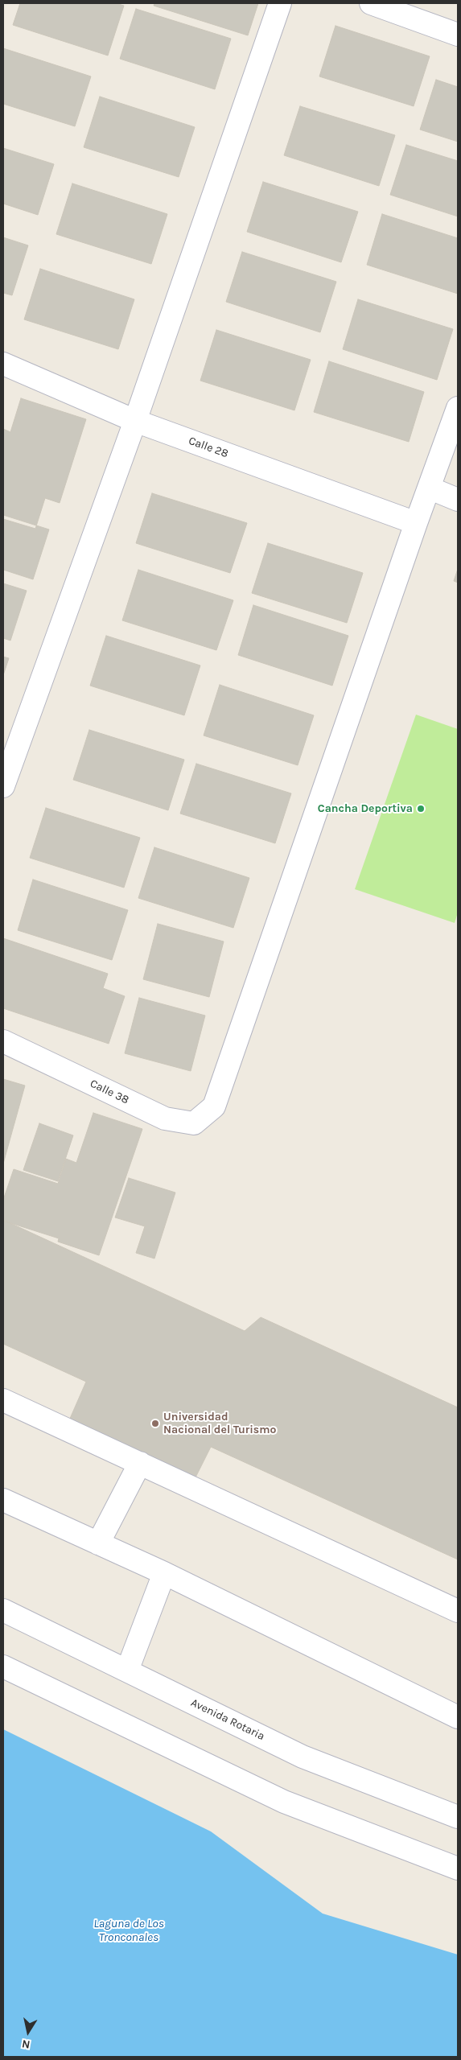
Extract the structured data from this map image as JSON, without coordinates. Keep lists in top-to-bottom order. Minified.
{"streets":{"street":["Calle 28","Calle 38","Avenida Rotaria"]},"crossings":[["Calle 28","Calle 38"]],"water":["Laguna de Los Tronconales"],"places":["Cancha Deportiva","Universidad Nacional del Turismo"],"north":"bottom"}
